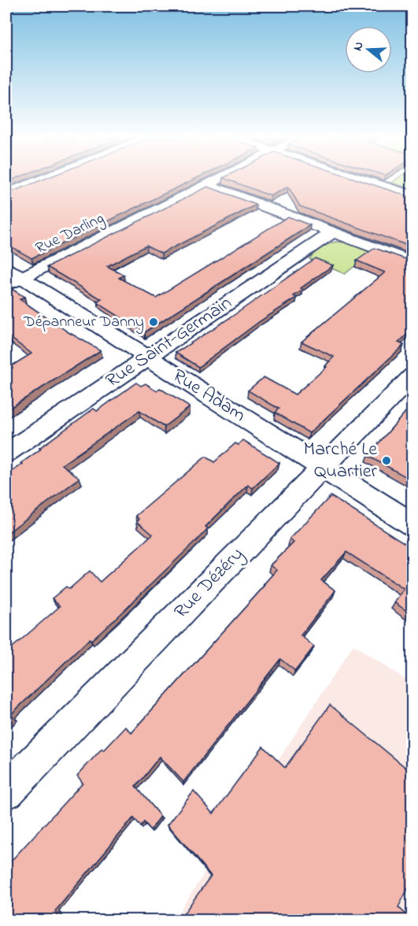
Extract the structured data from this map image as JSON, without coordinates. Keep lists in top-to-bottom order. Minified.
{"streets":{"street":["Rue Darling","Rue Saint-Germain","Rue Adam","Rue Dézéry"]},"crossings":[["Rue Darling","Rue Adam"],["Rue Saint-Germain","Rue Adam"],["Rue Adam","Rue Dézéry"]],"places":["Dépanneur Danny","Marché Le Quartier"],"north":"left"}
